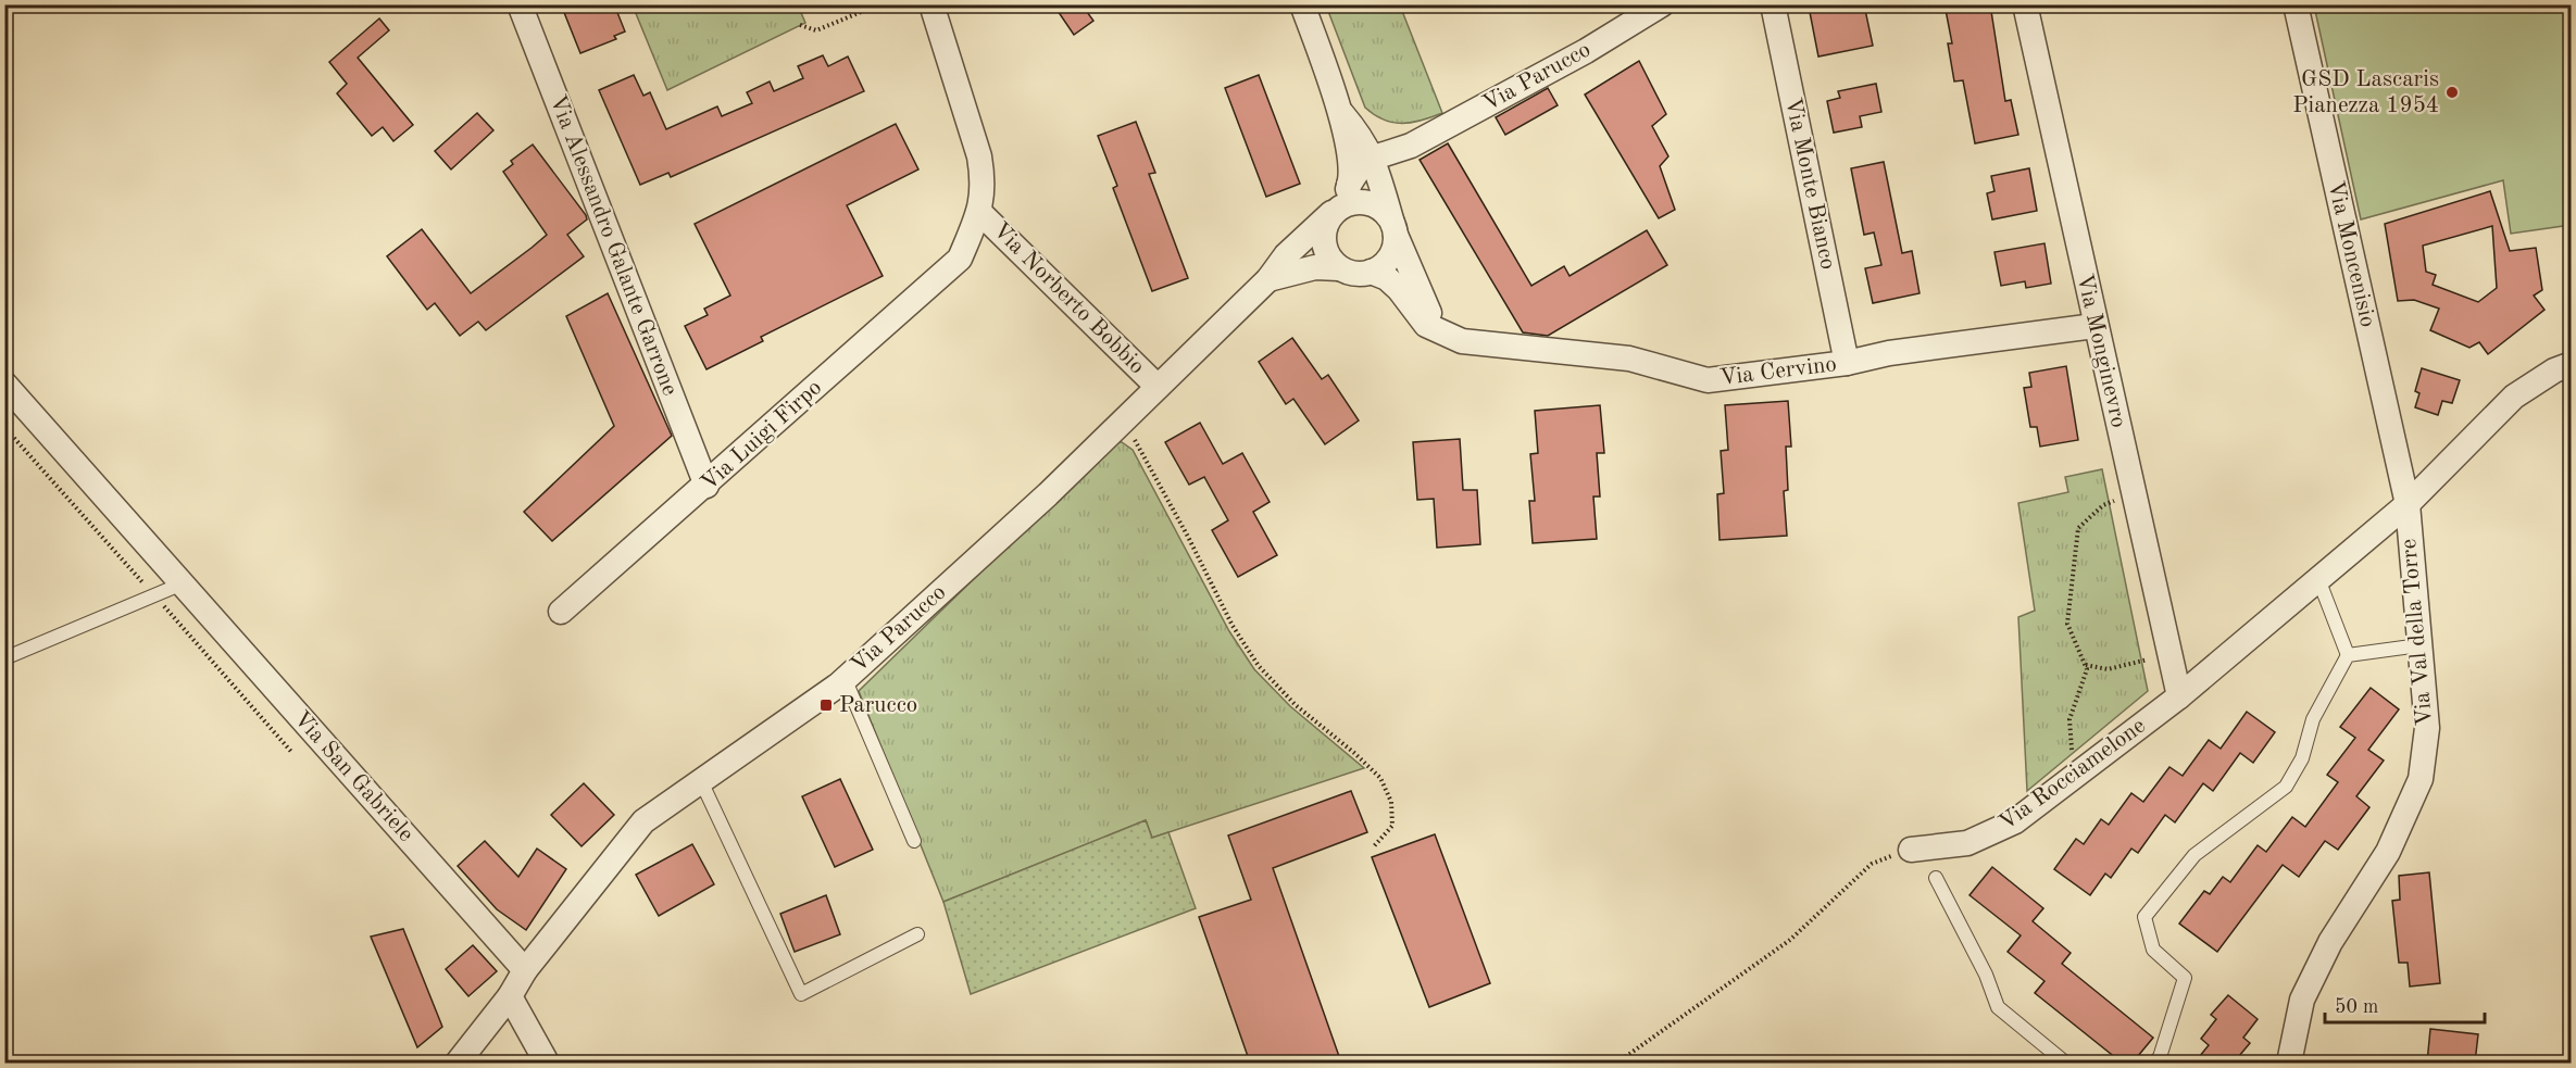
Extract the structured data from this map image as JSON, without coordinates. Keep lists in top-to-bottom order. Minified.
{"streets":{"street":["Via Parucco","Via Monte Bianco","Via Alessandro Galante Garrone","Via Moncenisio","Via Norberto Bobbio","Via Monginevro","Via Cervino","Via Luigi Firpo","Via Val della Torre","Via Rocciamelone","Via San Gabriele"]},"crossings":[["Via Parucco","Via Norberto Bobbio"],["Via Parucco","Via Cervino"],["Via Parucco","Via San Gabriele"],["Via Monte Bianco","Via Cervino"],["Via Alessandro Galante Garrone","Via Luigi Firpo"],["Via Moncenisio","Via Val della Torre"],["Via Moncenisio","Via Rocciamelone"],["Via Norberto Bobbio","Via Luigi Firpo"],["Via Monginevro","Via Cervino"],["Via Monginevro","Via Rocciamelone"],["Via Val della Torre","Via Rocciamelone"]],"places":{"other":["GSD Lascaris Pianezza 1954"],"transit":["Parucco"]},"scale_bar":"50 m"}
